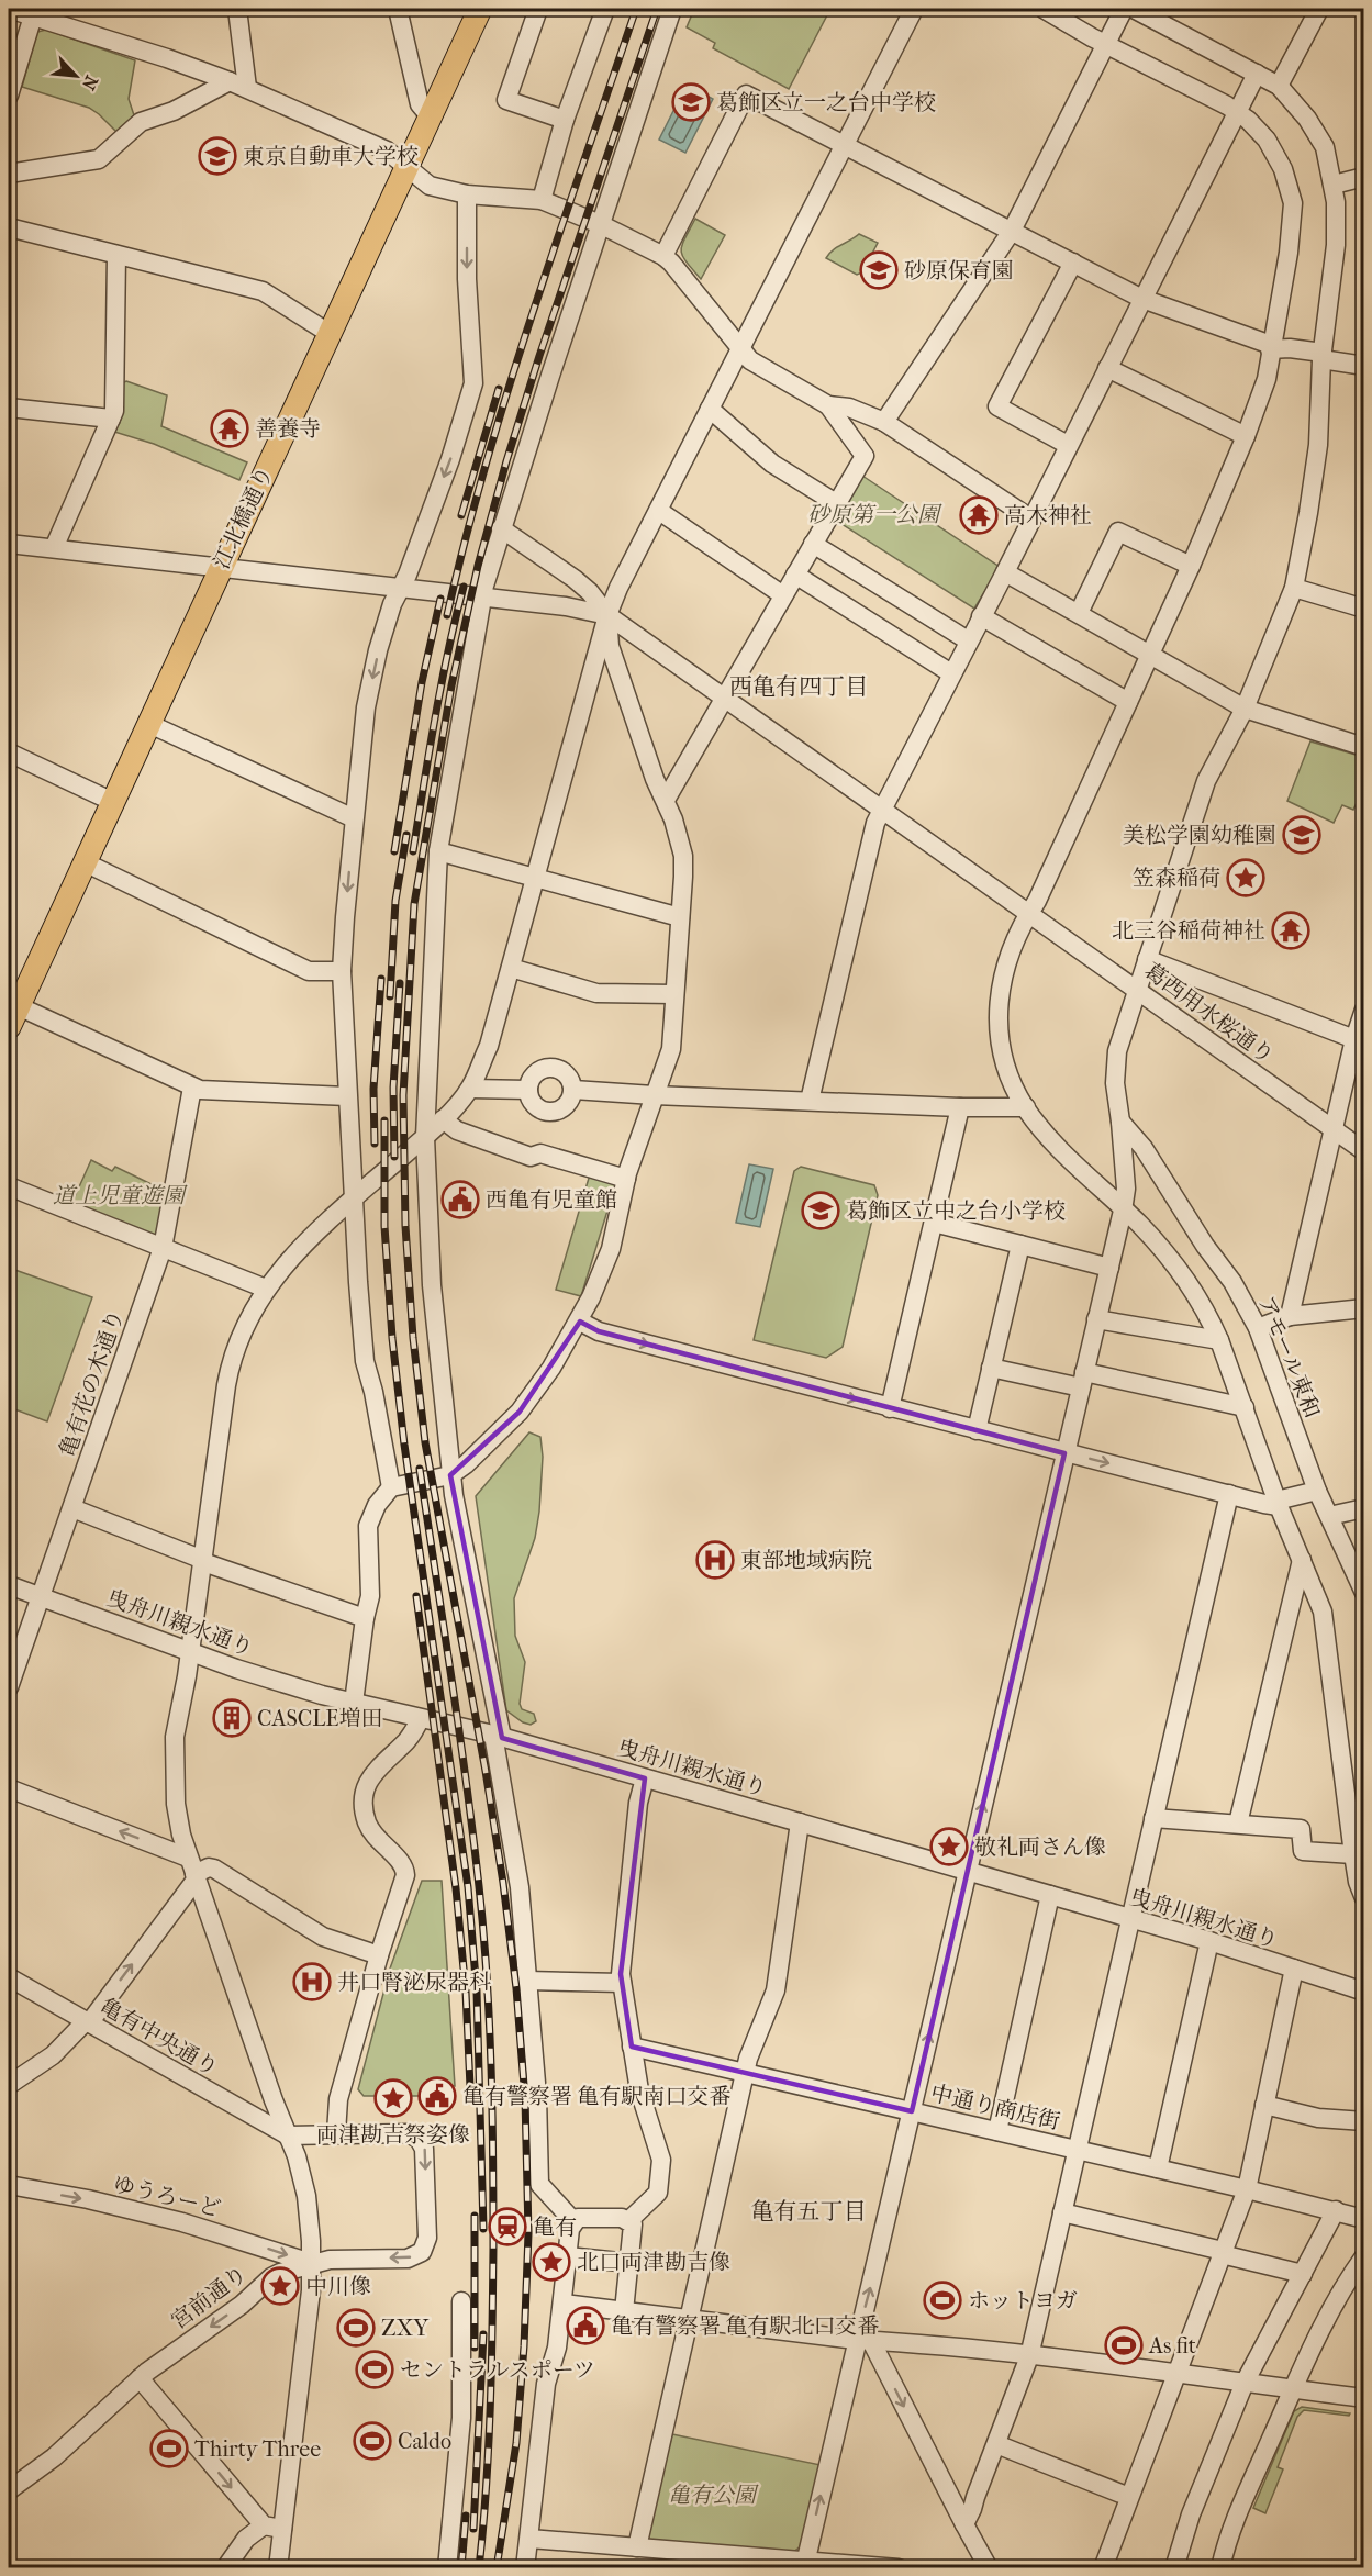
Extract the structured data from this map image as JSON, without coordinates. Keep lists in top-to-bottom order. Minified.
{"streets":{"main road":["江北橋通り"],"street":["葛西用水桜通り","アモール東和","亀有花の木通り","曳舟川親水通り","亀有中央通り","中通り商店街","ゆうろーど","宮前通り"]},"crossings":[["亀有花の木通り","曳舟川親水通り"],["ゆうろーど","宮前通り"]],"one_way":["ゆうろーど","宮前通り"],"districts":["西亀有四丁目","亀有五丁目"],"parks":["砂原第一公園","道上児童遊園","亀有公園"],"places":{"school or university":["葛飾区立一之台中学校","東京自動車大学校","砂原保育園","美松学園幼稚園","葛飾区立中之台小学校"],"temple":["善養寺","高木神社","北三谷稲荷神社"],"place":["笠森稲荷","敬礼両さん像","両津勘吉祭姿像","北口両津勘吉像","中川像"],"public building":["西亀有児童館","亀有警察署 亀有駅南口交番","亀有警察署 亀有駅北口交番"],"hospital":["東部地域病院","井口腎泌尿器科"],"building":["CASCLE増田"],"station":["亀有"],"sports":["ホットヨガ","ZXY","As fit","セントラルスポーツ","Caldo","Thirty Three"]},"north":"bottom right"}
